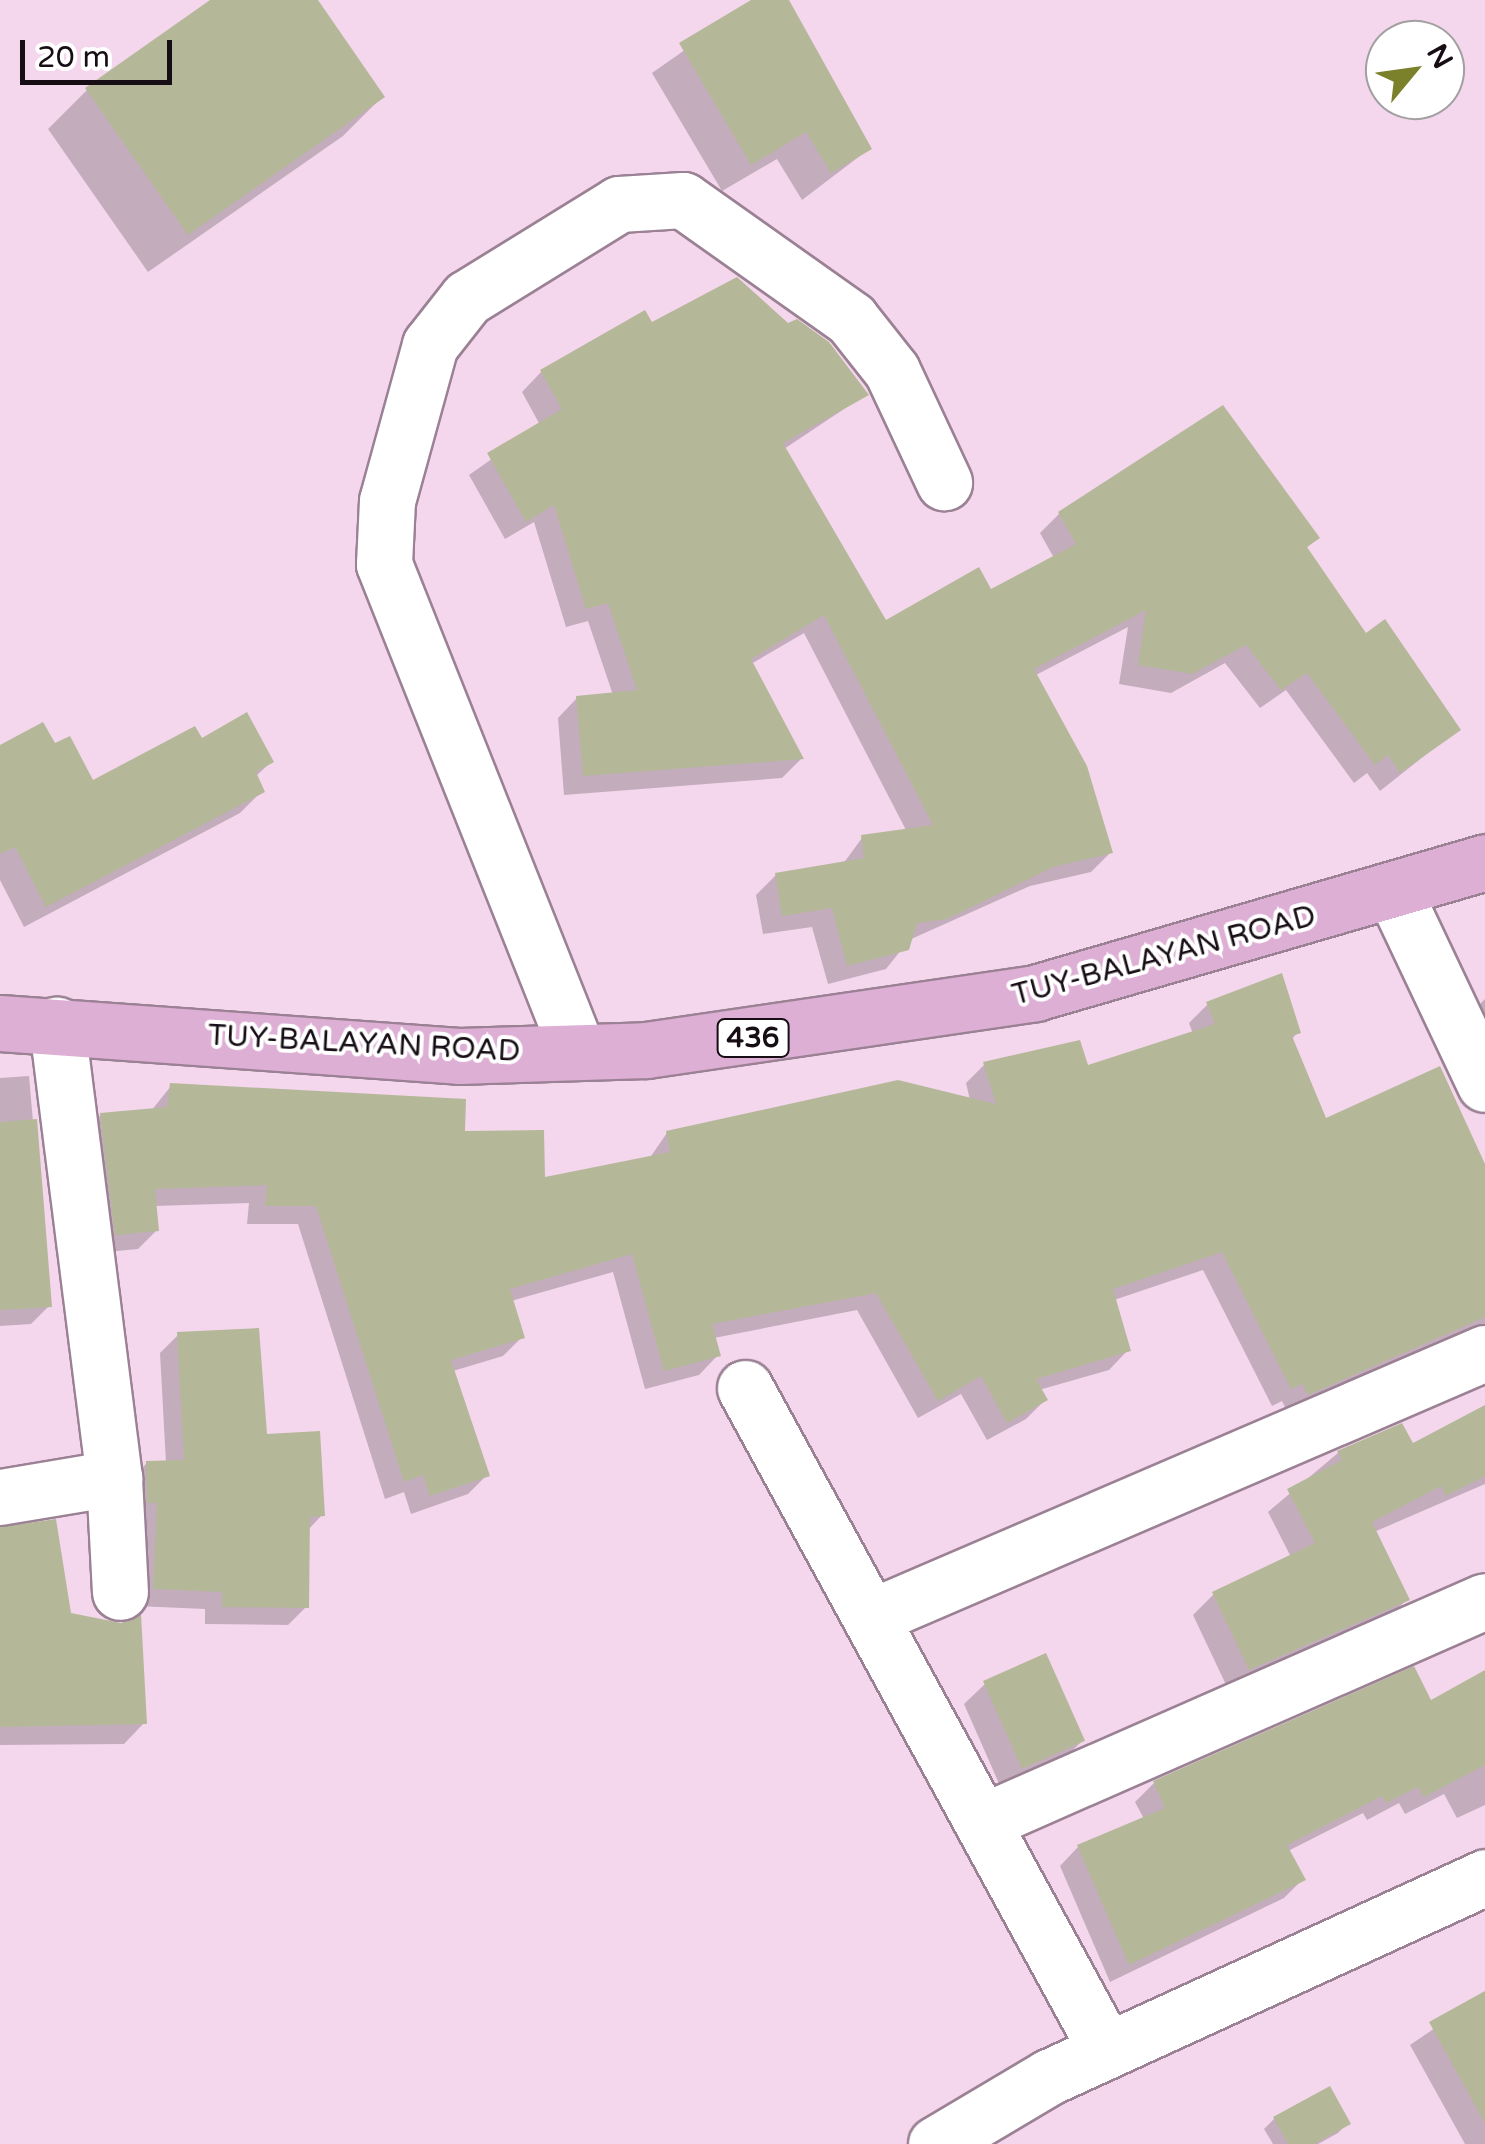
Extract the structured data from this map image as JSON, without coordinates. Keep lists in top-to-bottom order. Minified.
{"streets":{"main road":["TUY-BALAYAN ROAD","436"]},"scale_bar":"20 m","north":"top right"}
